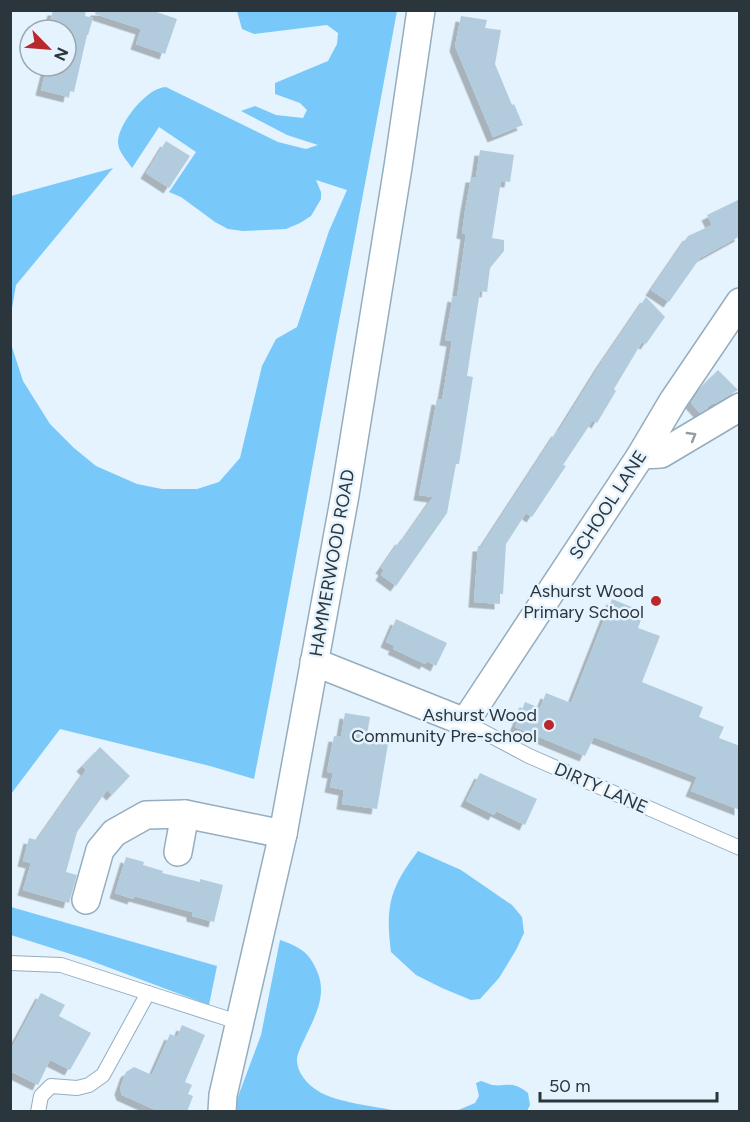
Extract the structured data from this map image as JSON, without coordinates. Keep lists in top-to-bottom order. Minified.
{"streets":{"street":["SCHOOL LANE","HAMMERWOOD ROAD"],"lane":["DIRTY LANE"]},"crossings":[["SCHOOL LANE","DIRTY LANE"]],"places":["Ashurst Wood Primary School","Ashurst Wood Community Pre-school"],"scale_bar":"50 m","north":"bottom right"}
